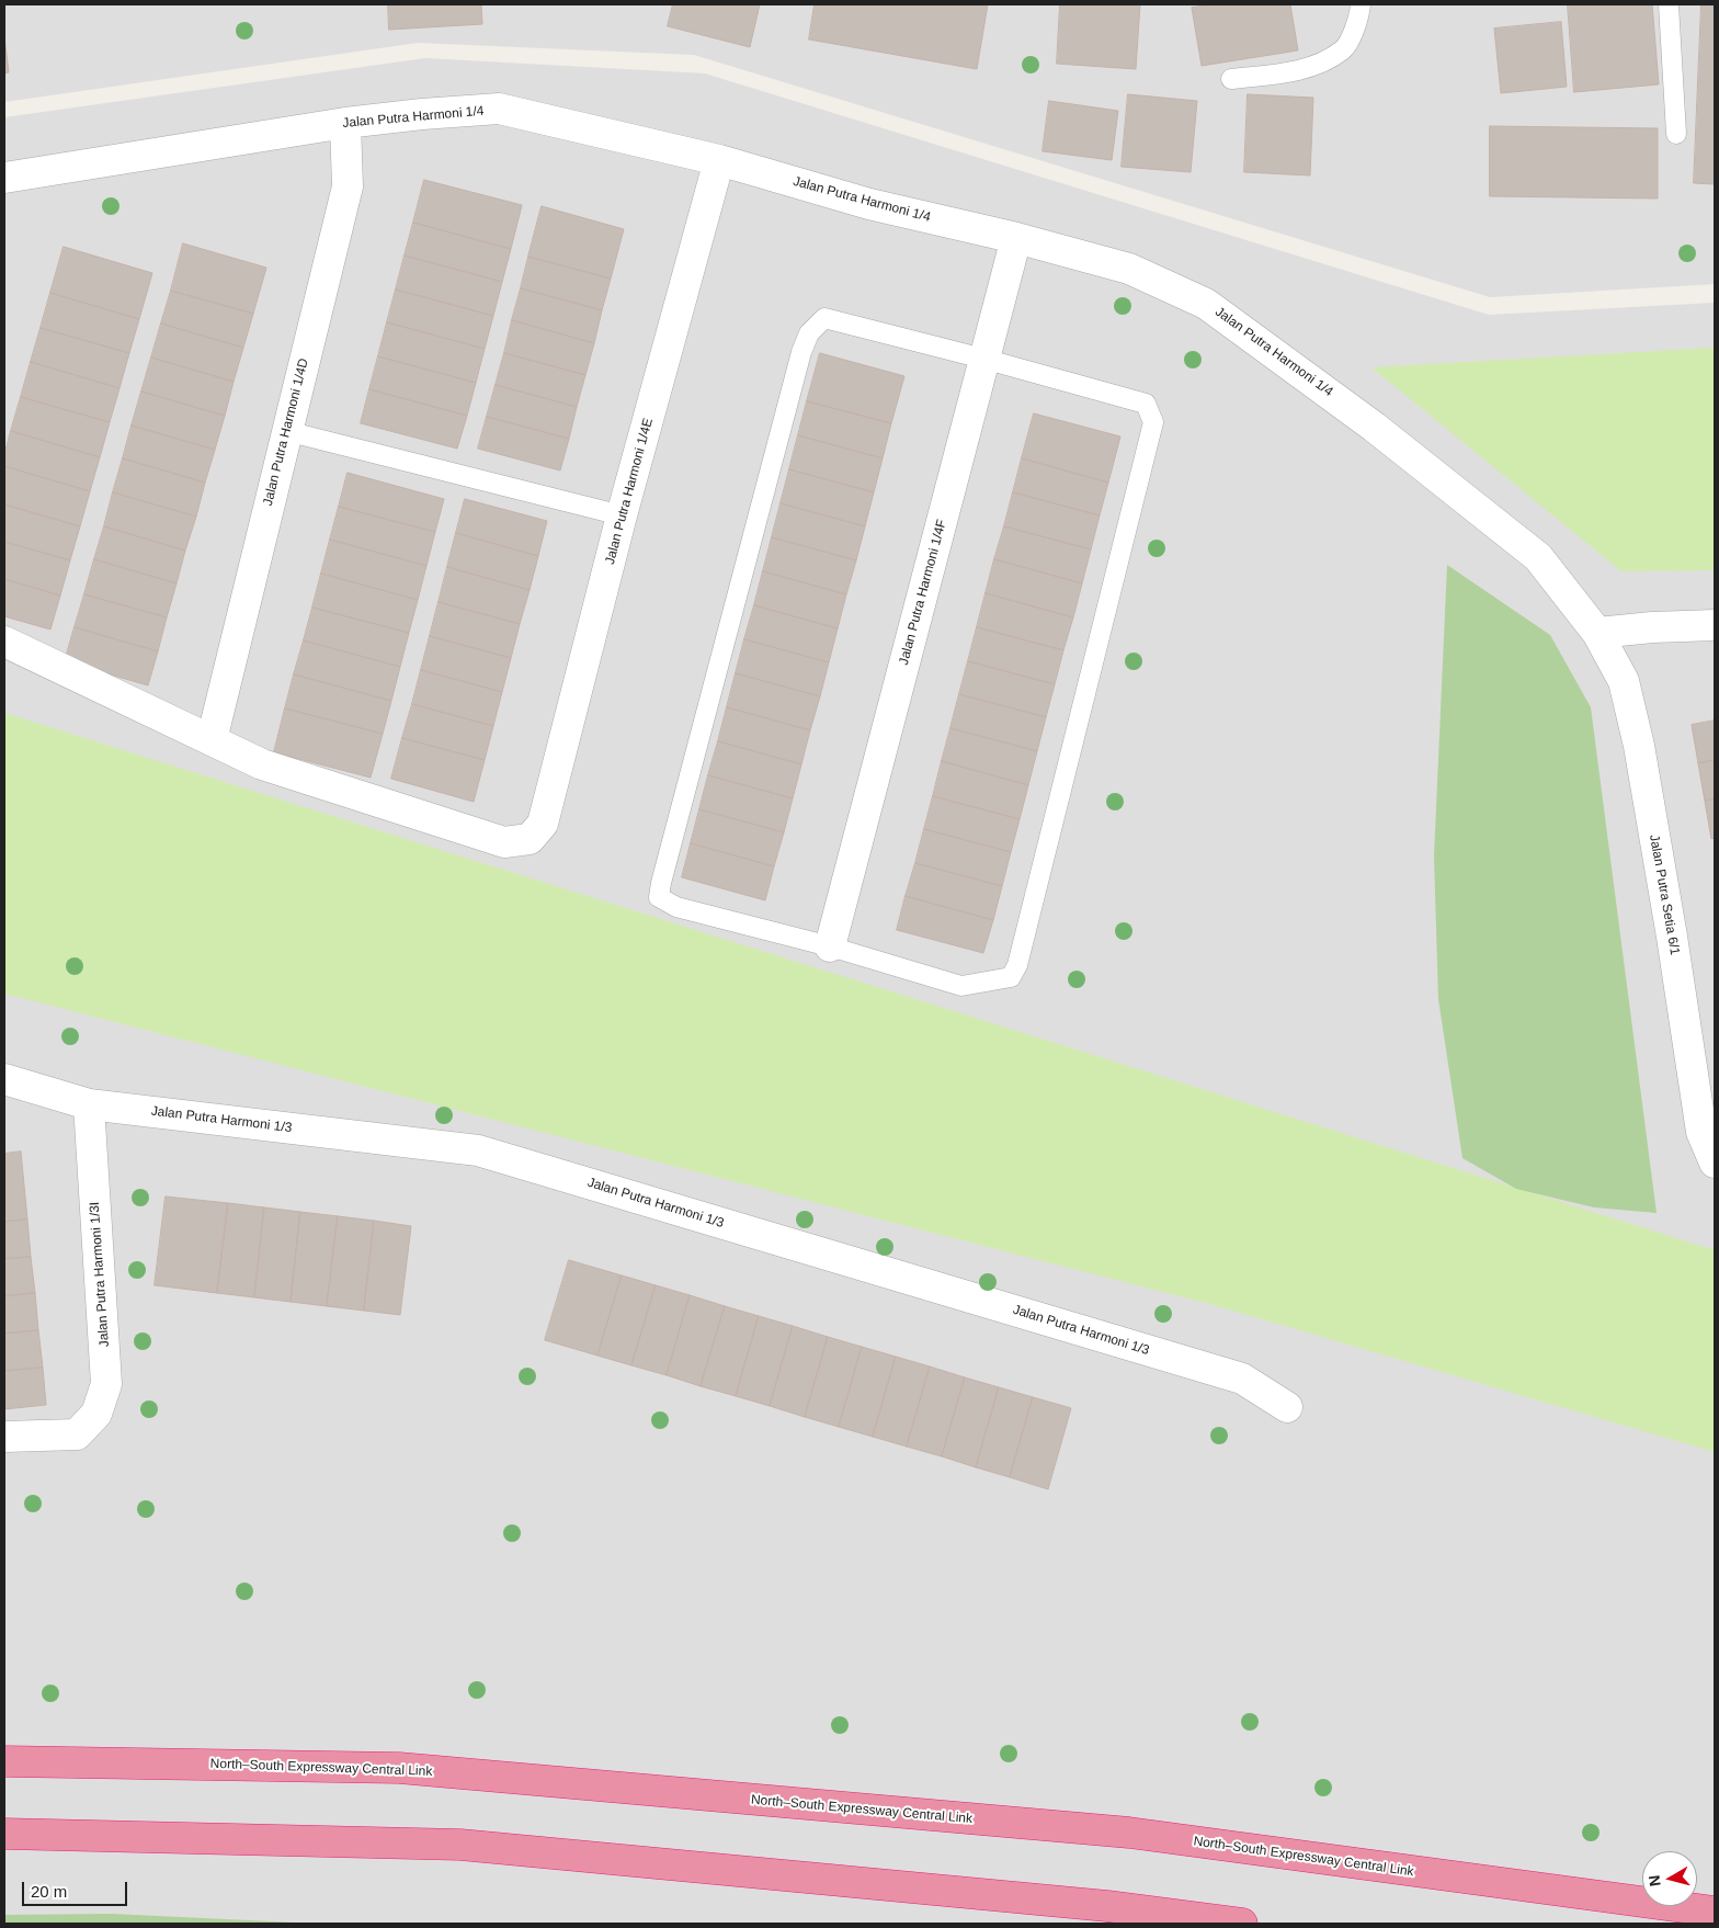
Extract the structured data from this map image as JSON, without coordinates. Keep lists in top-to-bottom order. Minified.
{"streets":{"highway":["North–South Expressway Central Link"],"street":["Jalan Putra Harmoni 1/4","Jalan Putra Harmoni 1/4D","Jalan Putra Harmoni 1/4E","Jalan Putra Harmoni 1/4F","Jalan Putra Setia 6/1","Jalan Putra Harmoni 1/3","Jalan Putra Harmoni 1/3I"]},"crossings":[["Jalan Putra Harmoni 1/4","Jalan Putra Harmoni 1/4D"],["Jalan Putra Harmoni 1/4","Jalan Putra Harmoni 1/4E"],["Jalan Putra Harmoni 1/4","Jalan Putra Harmoni 1/4F"],["Jalan Putra Harmoni 1/4","Jalan Putra Setia 6/1"],["Jalan Putra Harmoni 1/4D","Jalan Putra Harmoni 1/4E"],["Jalan Putra Harmoni 1/3","Jalan Putra Harmoni 1/3I"]],"scale_bar":"20 m","north":"left"}
